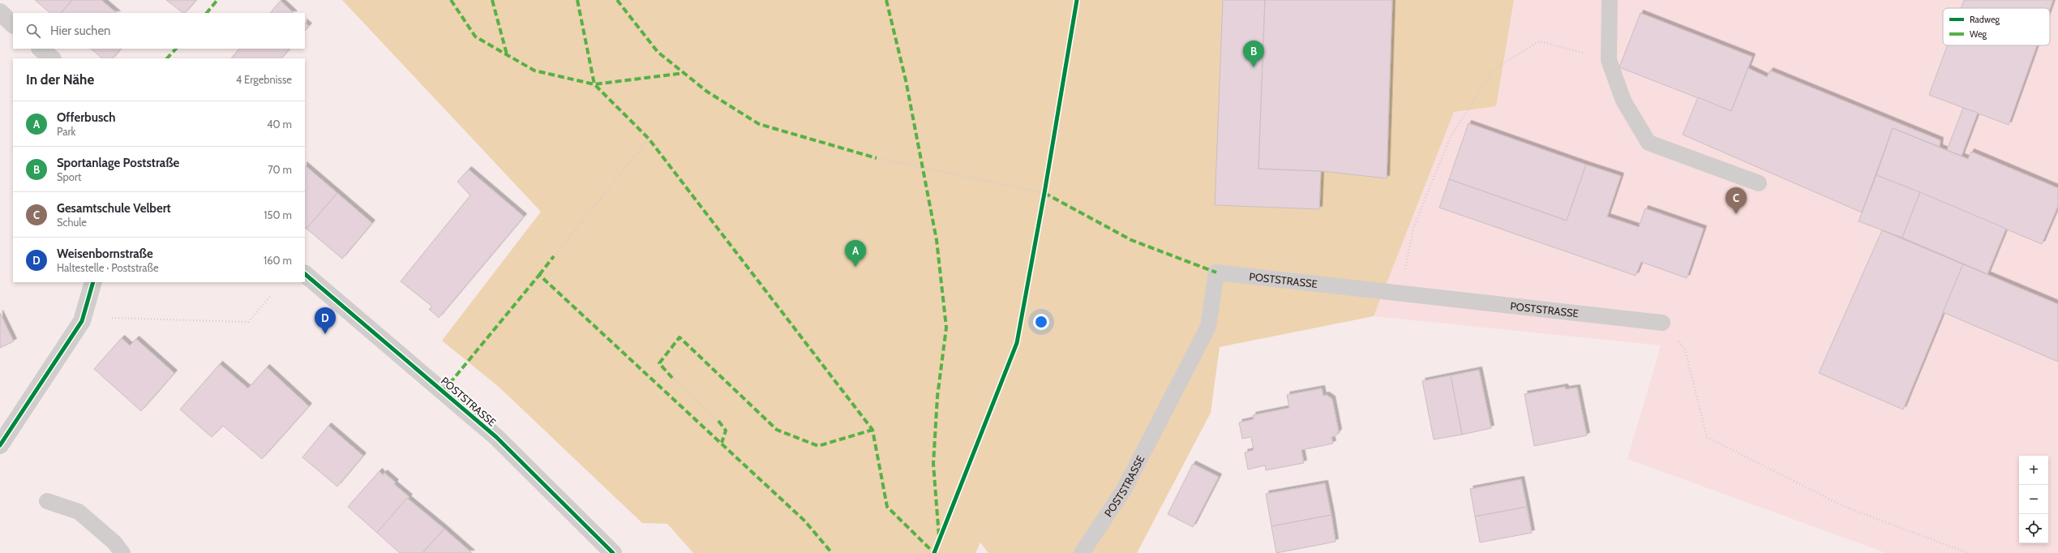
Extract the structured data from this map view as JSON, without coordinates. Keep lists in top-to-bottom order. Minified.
{"streets":{"street":["POSTSTRASSE"]},"legend":["Radweg","Weg"],"page":{"search":"Hier suchen","pins":["B","C","A","D"],"heading":["In der Nähe","4 Ergebnisse"],"list":[{"mark":"A","name":"Offerbusch","note":"Park","value":"40 m"},{"mark":"B","name":"Sportanlage Poststraße","note":"Sport","value":"70 m"},{"mark":"C","name":"Gesamtschule Velbert","note":"Schule","value":"150 m"},{"mark":"D","name":"Weisenbornstraße","note":"Haltestelle · Poststraße","value":"160 m"}],"map_buttons":["+","−"]}}
